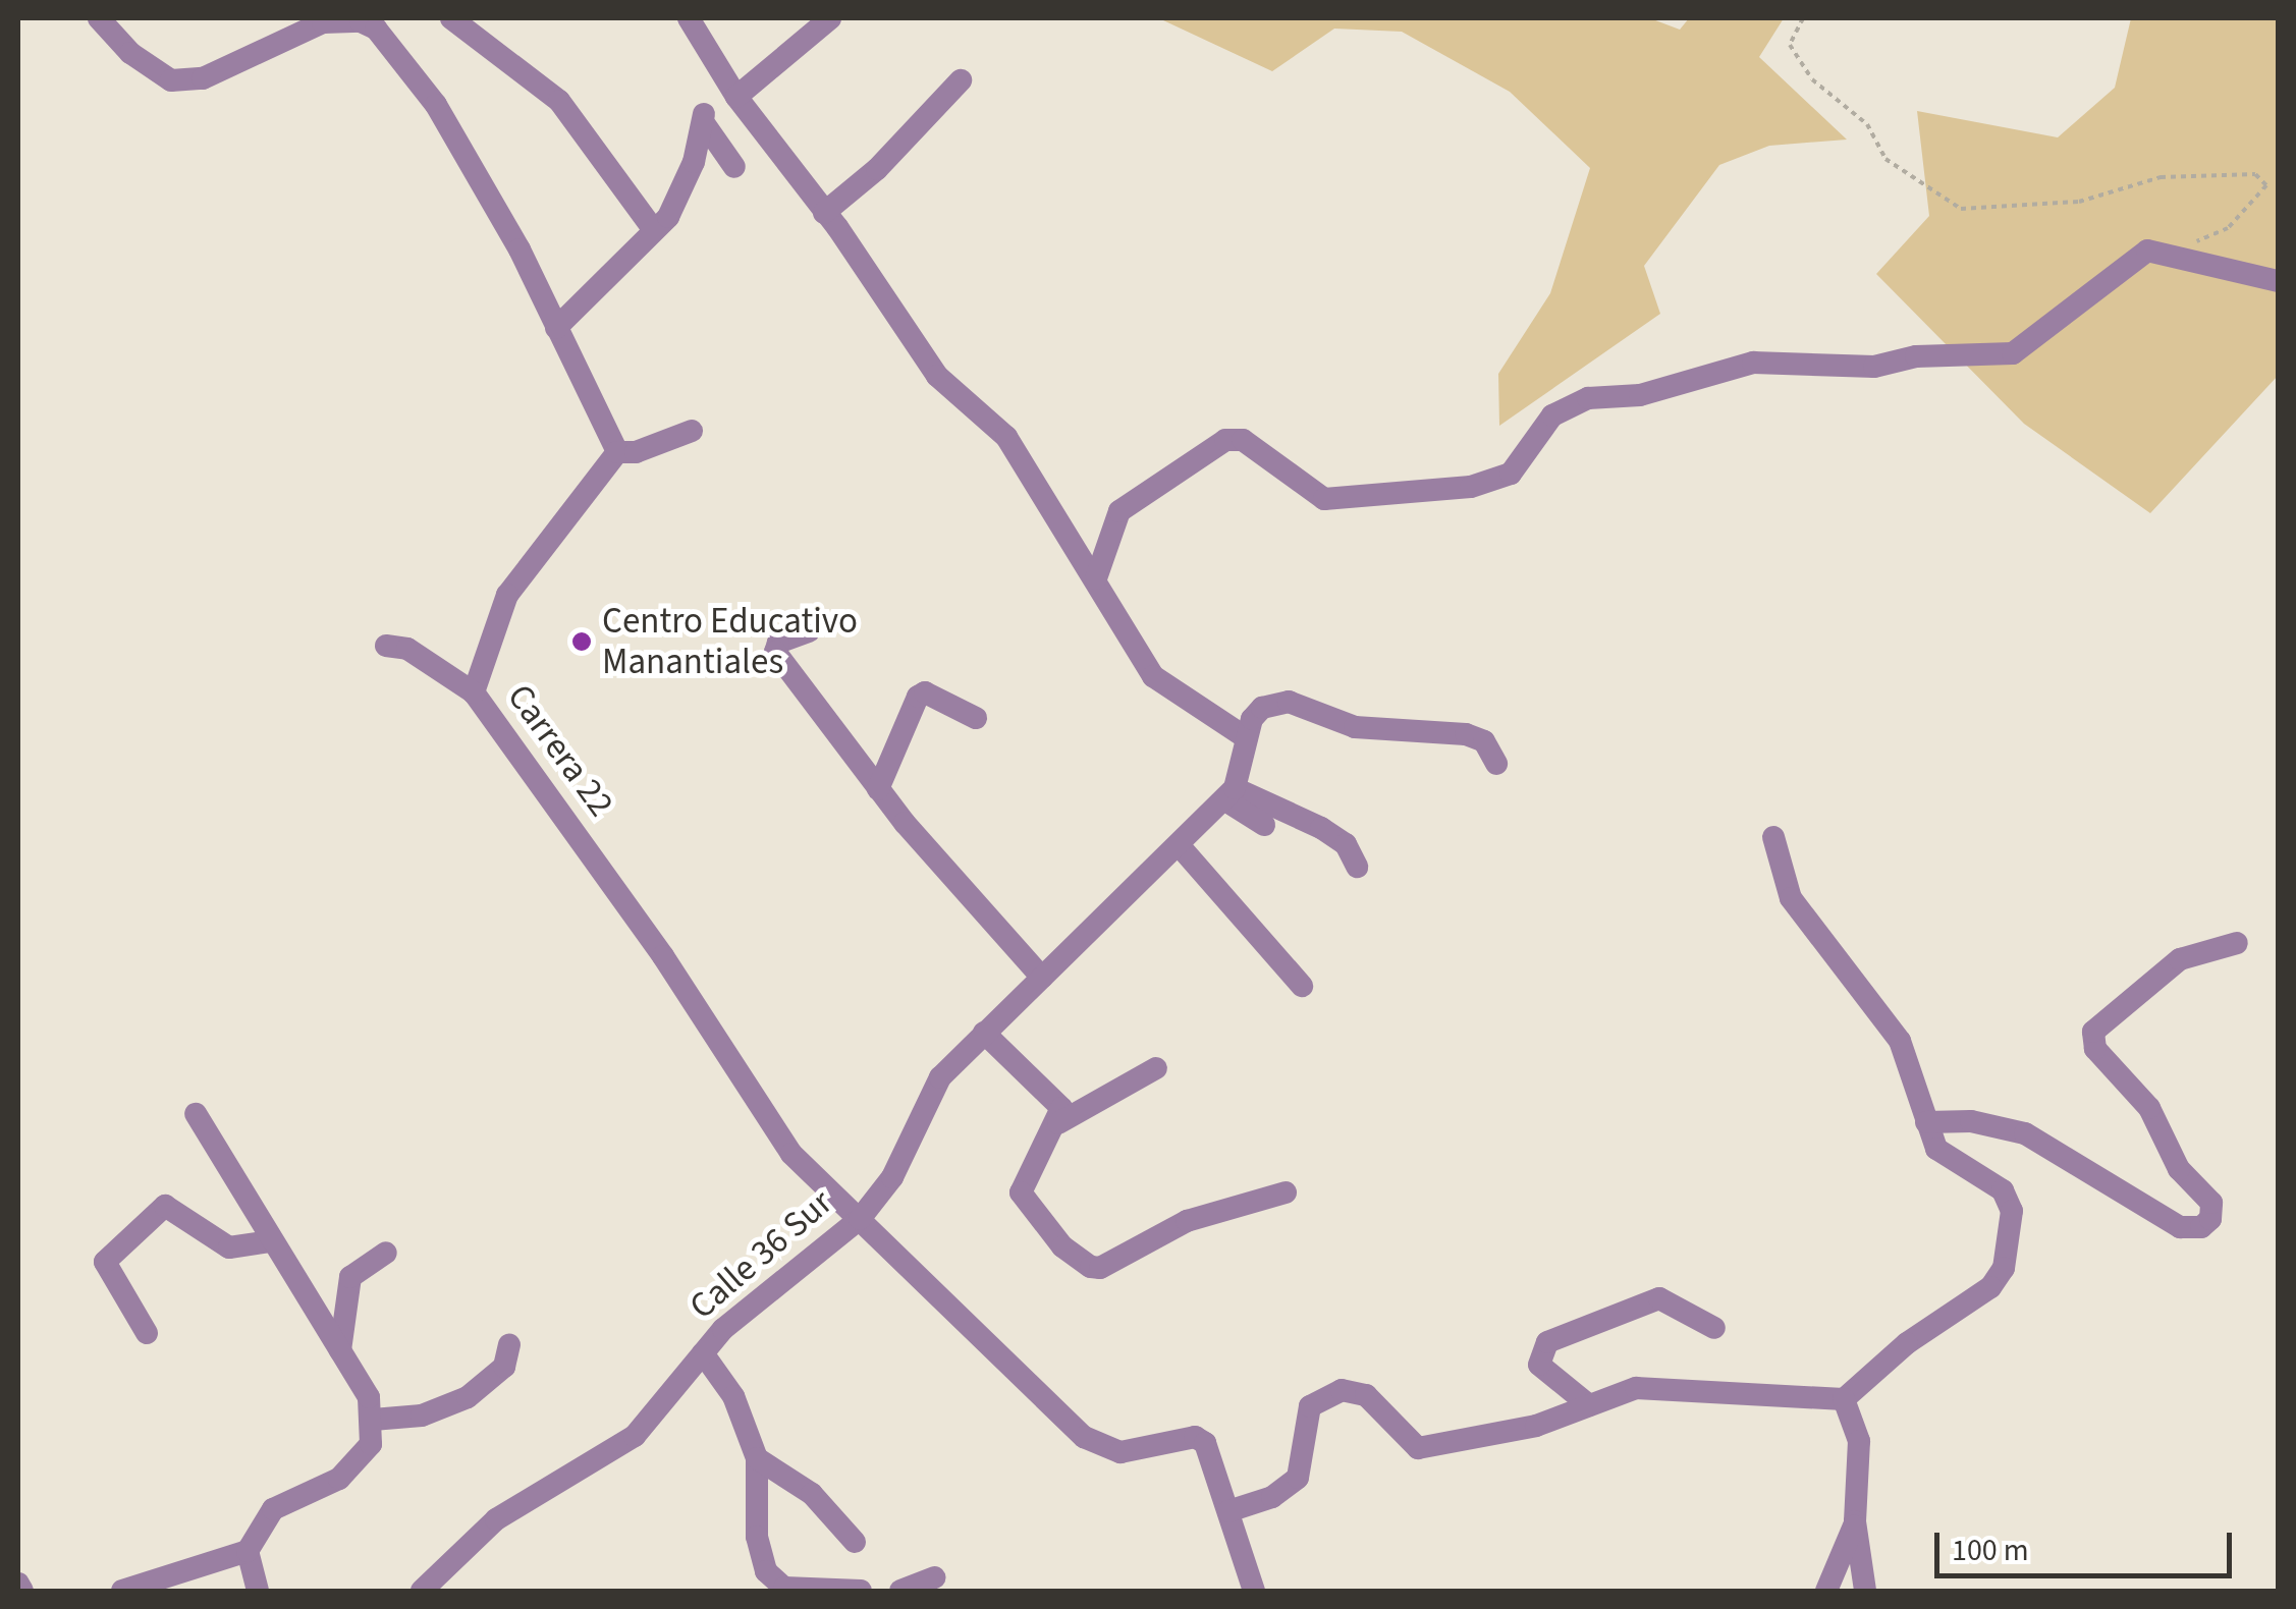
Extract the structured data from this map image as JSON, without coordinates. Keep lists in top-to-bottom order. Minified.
{"streets":{"street":["Carrera 22","Calle 36 Sur"]},"crossings":[["Carrera 22","Calle 36 Sur"]],"places":["Centro Educativo Manantiales"],"scale_bar":"100 m"}
